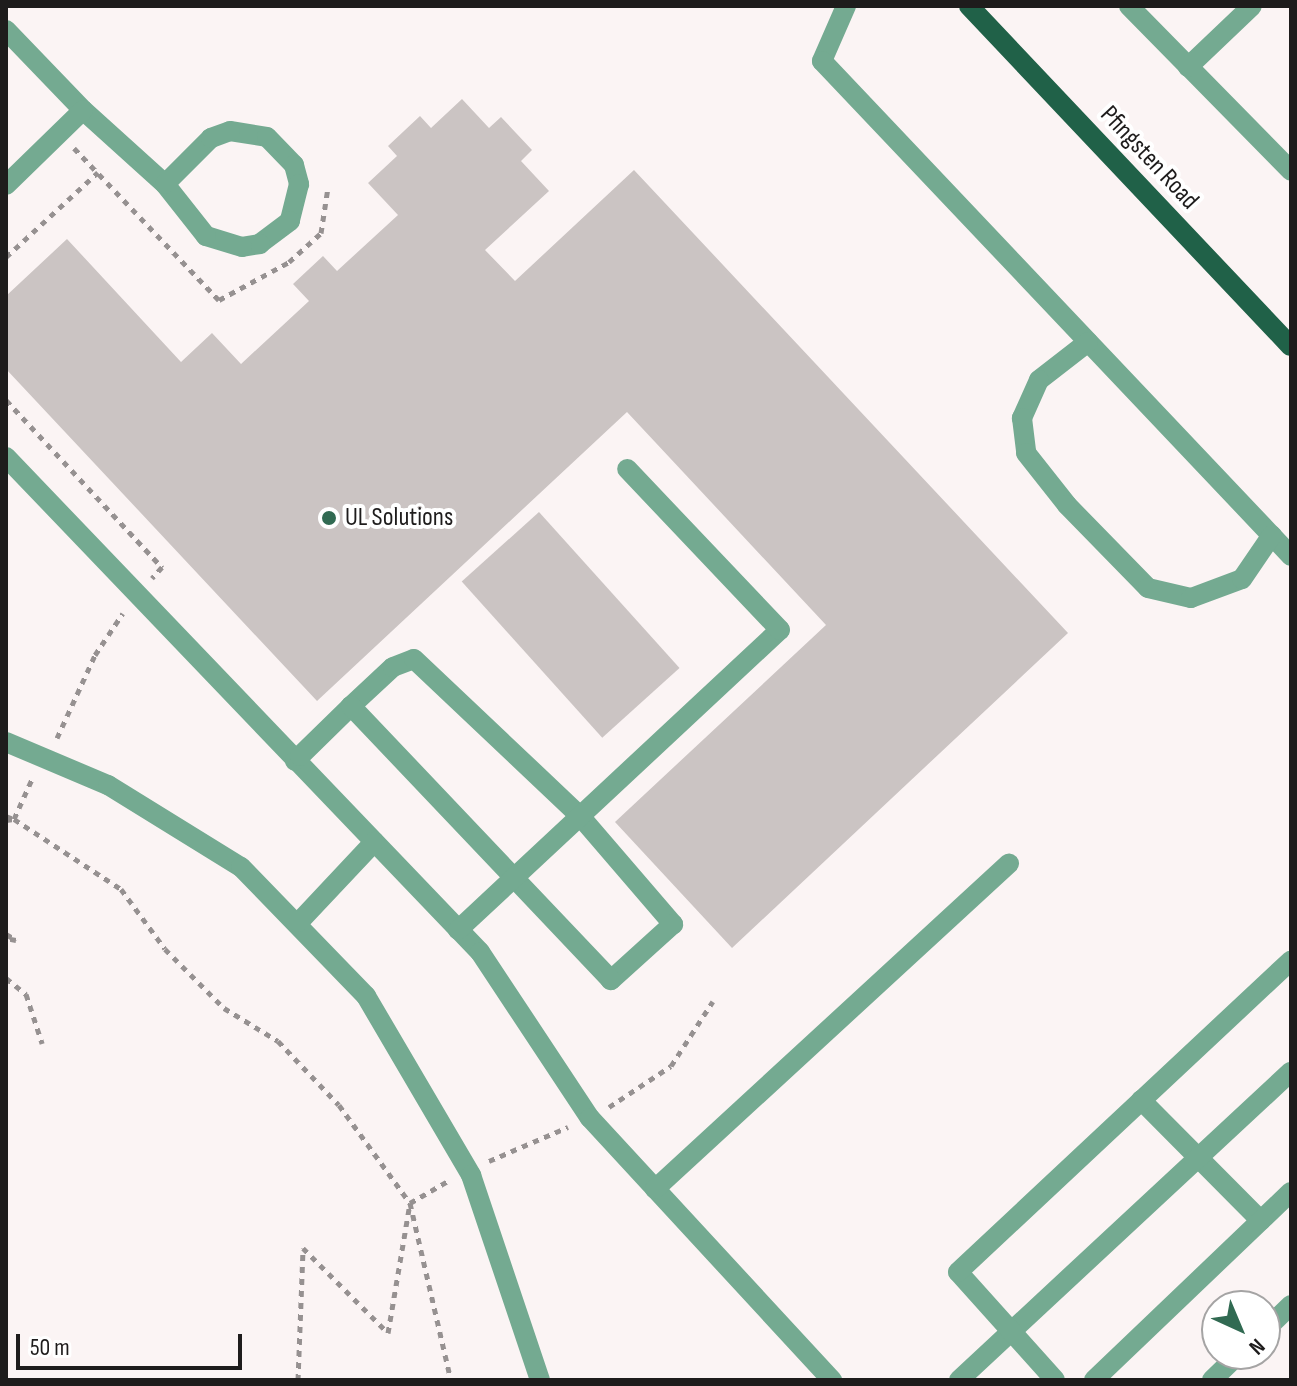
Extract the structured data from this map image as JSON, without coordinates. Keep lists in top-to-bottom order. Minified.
{"streets":{"main road":["Pfingsten Road"]},"places":["UL Solutions"],"scale_bar":"50 m","north":"bottom right"}
